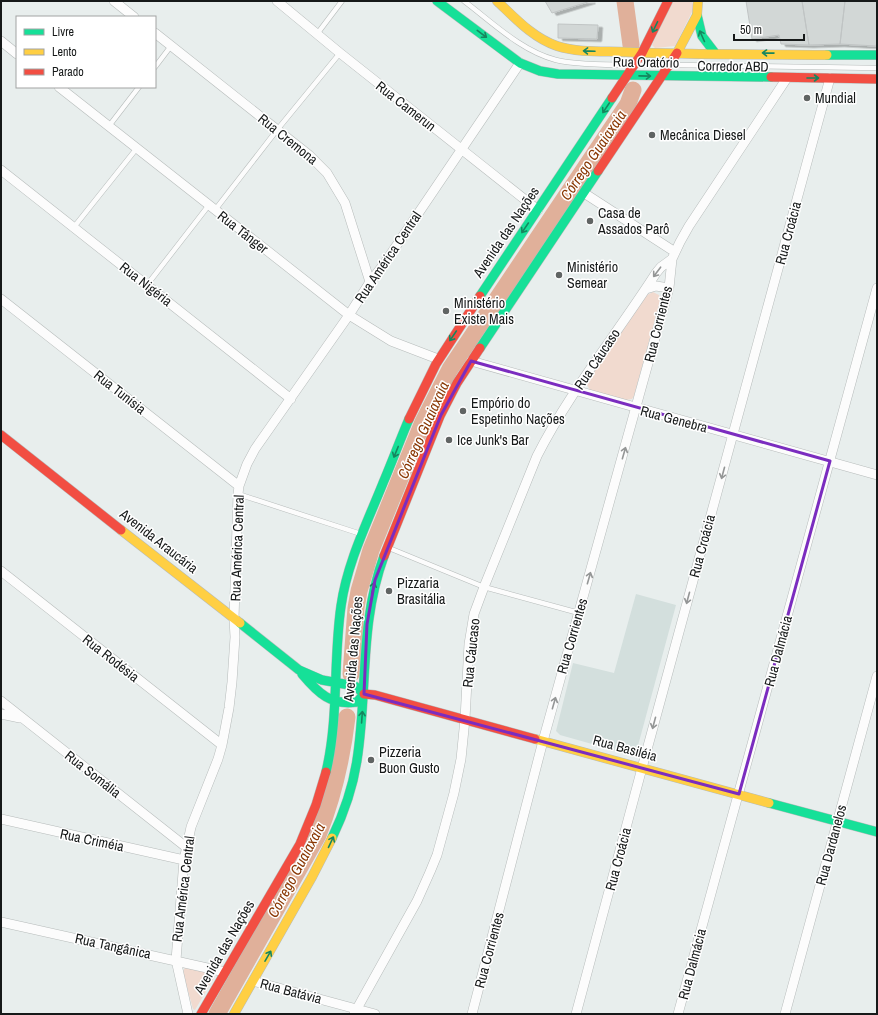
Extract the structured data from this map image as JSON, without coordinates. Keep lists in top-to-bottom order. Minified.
{"streets":{"main road":["Rua Oratório","Avenida das Nações","Avenida Araucária","Rua Basiléia"],"street":["Rua Camerun","Rua Cremona","Rua Tânger","Rua Croácia","Rua América Central","Rua Nigéria","Rua Corrientes","Rua Cáucaso","Rua Tunísia","Rua Genebra","Rua Dalmácia","Rua Rodésia","Rua Somália","Rua Criméia","Rua Dardanelos","Rua Tangânica","Rua Batávia"],"lane":["Corredor ABD"]},"crossings":[["Rua Oratório","Avenida das Nações"],["Rua Oratório","Rua Croácia"],["Rua Oratório","Rua América Central"],["Rua Oratório","Rua Cáucaso"],["Corredor ABD","Avenida das Nações"],["Rua Camerun","Avenida das Nações"],["Rua Camerun","Rua América Central"],["Rua Cremona","Rua América Central"],["Rua Tânger","Avenida das Nações"],["Rua Tânger","Rua América Central"],["Avenida das Nações","Rua Genebra"],["Avenida das Nações","Avenida Araucária"],["Avenida das Nações","Rua Basiléia"],["Avenida das Nações","Rua Tangânica"],["Avenida das Nações","Rua Batávia"],["Rua Croácia","Rua Genebra"],["Rua Croácia","Rua Basiléia"],["Rua América Central","Rua Nigéria"],["Rua América Central","Rua Tunísia"],["Rua América Central","Avenida Araucária"],["Rua América Central","Rua Rodésia"],["Rua América Central","Rua Somália"],["Rua América Central","Rua Criméia"],["Rua América Central","Rua Tangânica"],["Rua Corrientes","Rua Cáucaso"],["Rua Corrientes","Rua Genebra"],["Rua Corrientes","Rua Basiléia"],["Rua Cáucaso","Rua Genebra"],["Rua Cáucaso","Rua Basiléia"],["Rua Cáucaso","Rua Batávia"],["Rua Genebra","Rua Dalmácia"],["Avenida Araucária","Rua Basiléia"],["Rua Dalmácia","Rua Basiléia"],["Rua Basiléia","Rua Dardanelos"]],"one_way":["Rua Croácia","Rua Corrientes"],"water":["Córrego Guaiaxaia"],"places":["Mundial","Mecânica Diesel","Casa de Assados Parô","Ministério Semear","Ministério Existe Mais","Empório do Espetinho Nações","Ice Junk's Bar","Pizzaria Brasitália","Pizzeria Buon Gusto"],"legend":["Livre","Lento","Parado"],"scale_bar":"50 m"}
